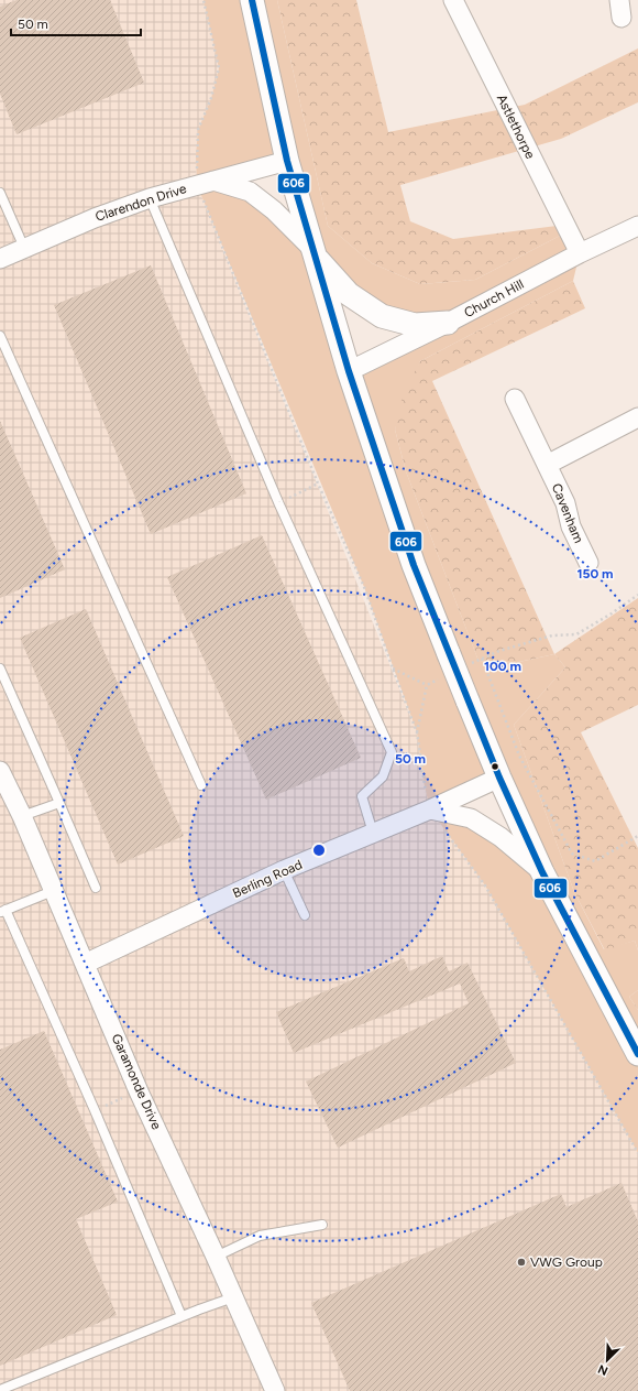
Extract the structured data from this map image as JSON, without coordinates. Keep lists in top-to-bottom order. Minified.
{"streets":{"street":["Astlethorpe","Clarendon Drive","Church Hill","Cavenham","Berling Road","Garamonde Drive"]},"crossings":[["Astlethorpe","Church Hill"],["Berling Road","Garamonde Drive"]],"places":["VWG Group"],"lines":["transit line 606"],"scale_bar":"50 m","north":"bottom left","rings":["150 m","100 m","50 m"]}
